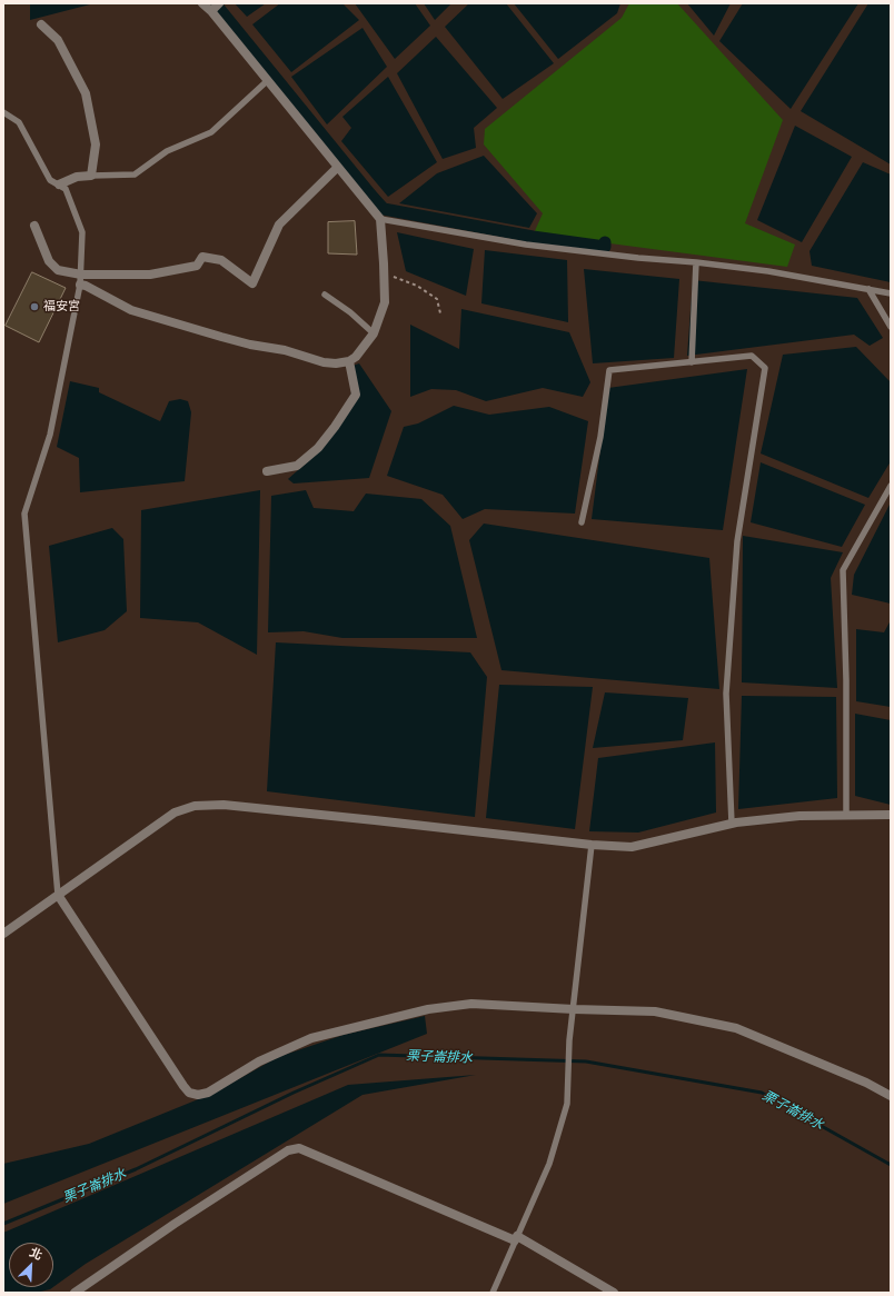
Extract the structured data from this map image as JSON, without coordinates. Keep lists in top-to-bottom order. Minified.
{"water":["栗子崙排水"],"places":["福安宮"],"north":"top right"}
